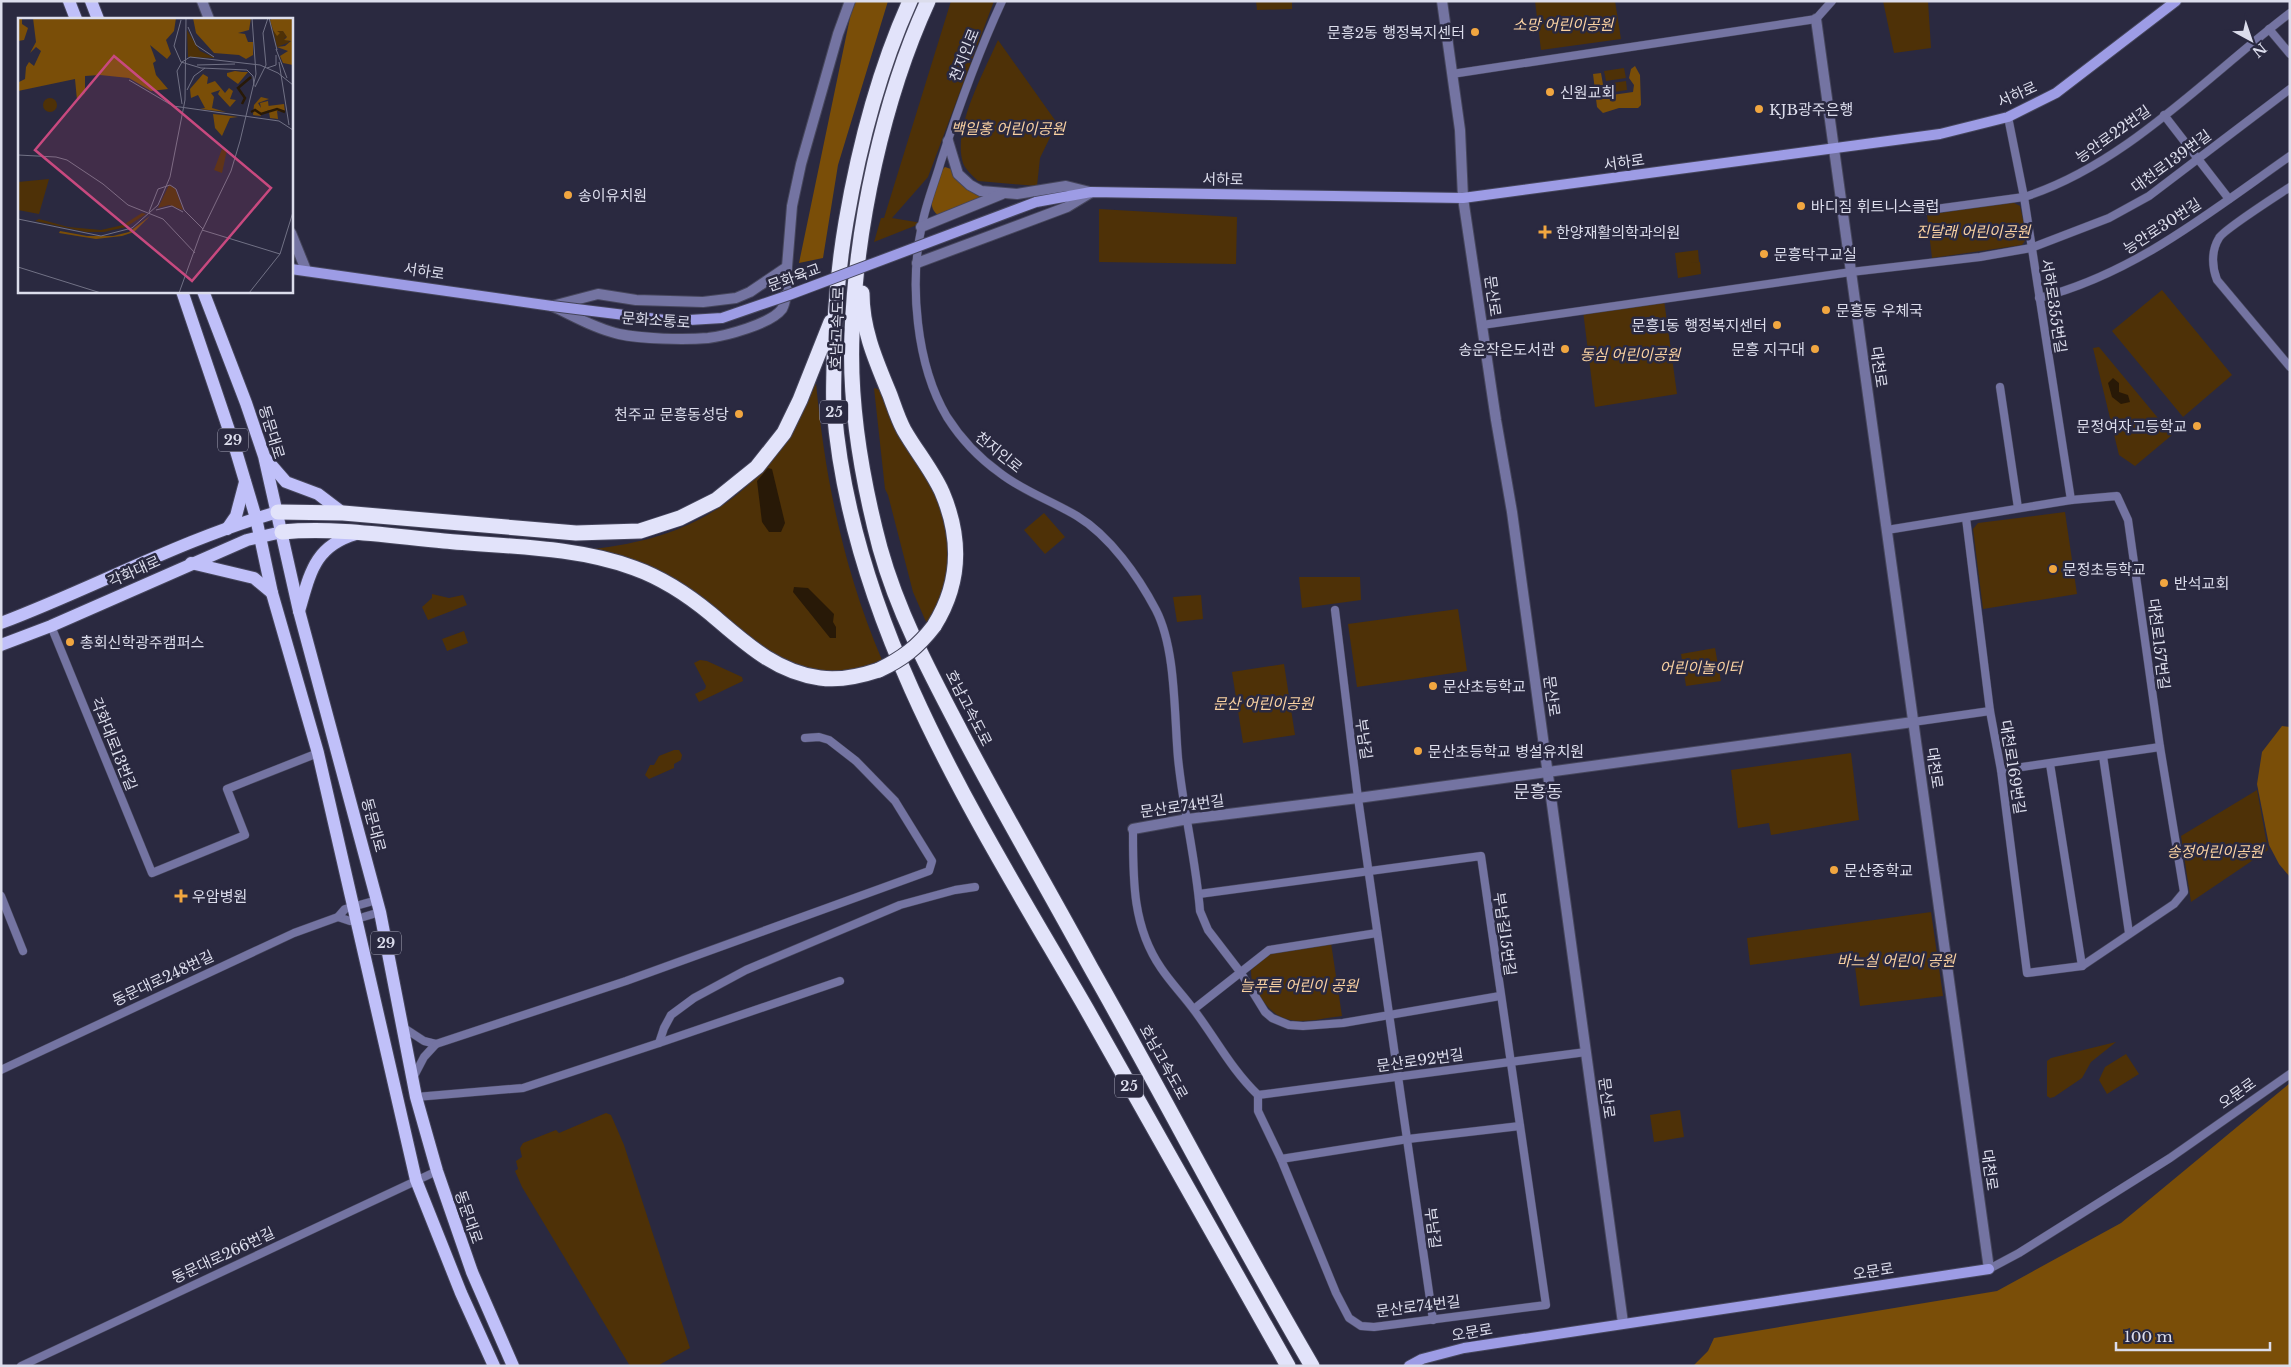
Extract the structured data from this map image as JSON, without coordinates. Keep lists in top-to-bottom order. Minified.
{"streets":{"highway":["호남고속도로","25"],"main road":["서하로","문화육교","동문대로","29","각화대로","오문로"],"street":["천지인로","능안로22번길","대천로139번길","능안로30번길","문산로","서하로355번길","문화소통로","대천로","대천로157번길","부남길","각화대로13번길","대천로169번길","문산로74번길","부남길15번길","동문대로248번길","문산로92번길","동문대로266번길"]},"crossings":[["천지인로","부남길"],["천지인로","문산로74번길"],["서하로","문화육교"],["서하로","문산로"],["서하로","서하로355번길"],["서하로","문화소통로"],["서하로","대천로"],["능안로22번길","서하로355번길"],["대천로139번길","서하로355번길"],["대천로139번길","대천로"],["능안로30번길","서하로355번길"],["문화육교","문화소통로"],["문산로","문산로74번길"],["문산로","문산로92번길"],["문산로","오문로"],["서하로355번길","대천로157번길"],["대천로","대천로157번길"],["대천로","대천로169번길"],["대천로","문산로74번길"],["대천로","오문로"],["동문대로","각화대로"],["동문대로","동문대로248번길"],["동문대로","동문대로266번길"],["29","각화대로"],["29","각화대로13번길"],["29","동문대로248번길"],["29","동문대로266번길"],["각화대로","각화대로13번길"],["대천로157번길","대천로169번길"],["부남길","문산로74번길"],["부남길","부남길15번길"],["부남길","문산로92번길"],["대천로169번길","문산로74번길"],["문산로74번길","부남길15번길"],["문산로74번길","문산로92번길"],["부남길15번길","문산로92번길"]],"districts":["문흥동"],"parks":["소망 어린이공원","백일홍 어린이공원","진달래 어린이공원","동심 어린이공원","어린이놀이터","문산 어린이공원","송정어린이공원","바느실 어린이 공원","늘푸른 어린이 공원"],"places":{"other":["문흥2동 행정복지센터","신원교회","KJB광주은행","송이유치원","바디짐 휘트니스클럽","문흥탁구교실","문흥동 우체국","문흥1동 행정복지센터","송운작은도서관","문흥 지구대","천주교 문흥동성당","문정여자고등학교","문정초등학교","반석교회","총회신학광주캠퍼스","문산초등학교","문산초등학교 병설유치원","문산중학교"],"health":["한양재활의학과의원","우암병원"]},"scale_bar":"100 m","north":"bottom right"}
